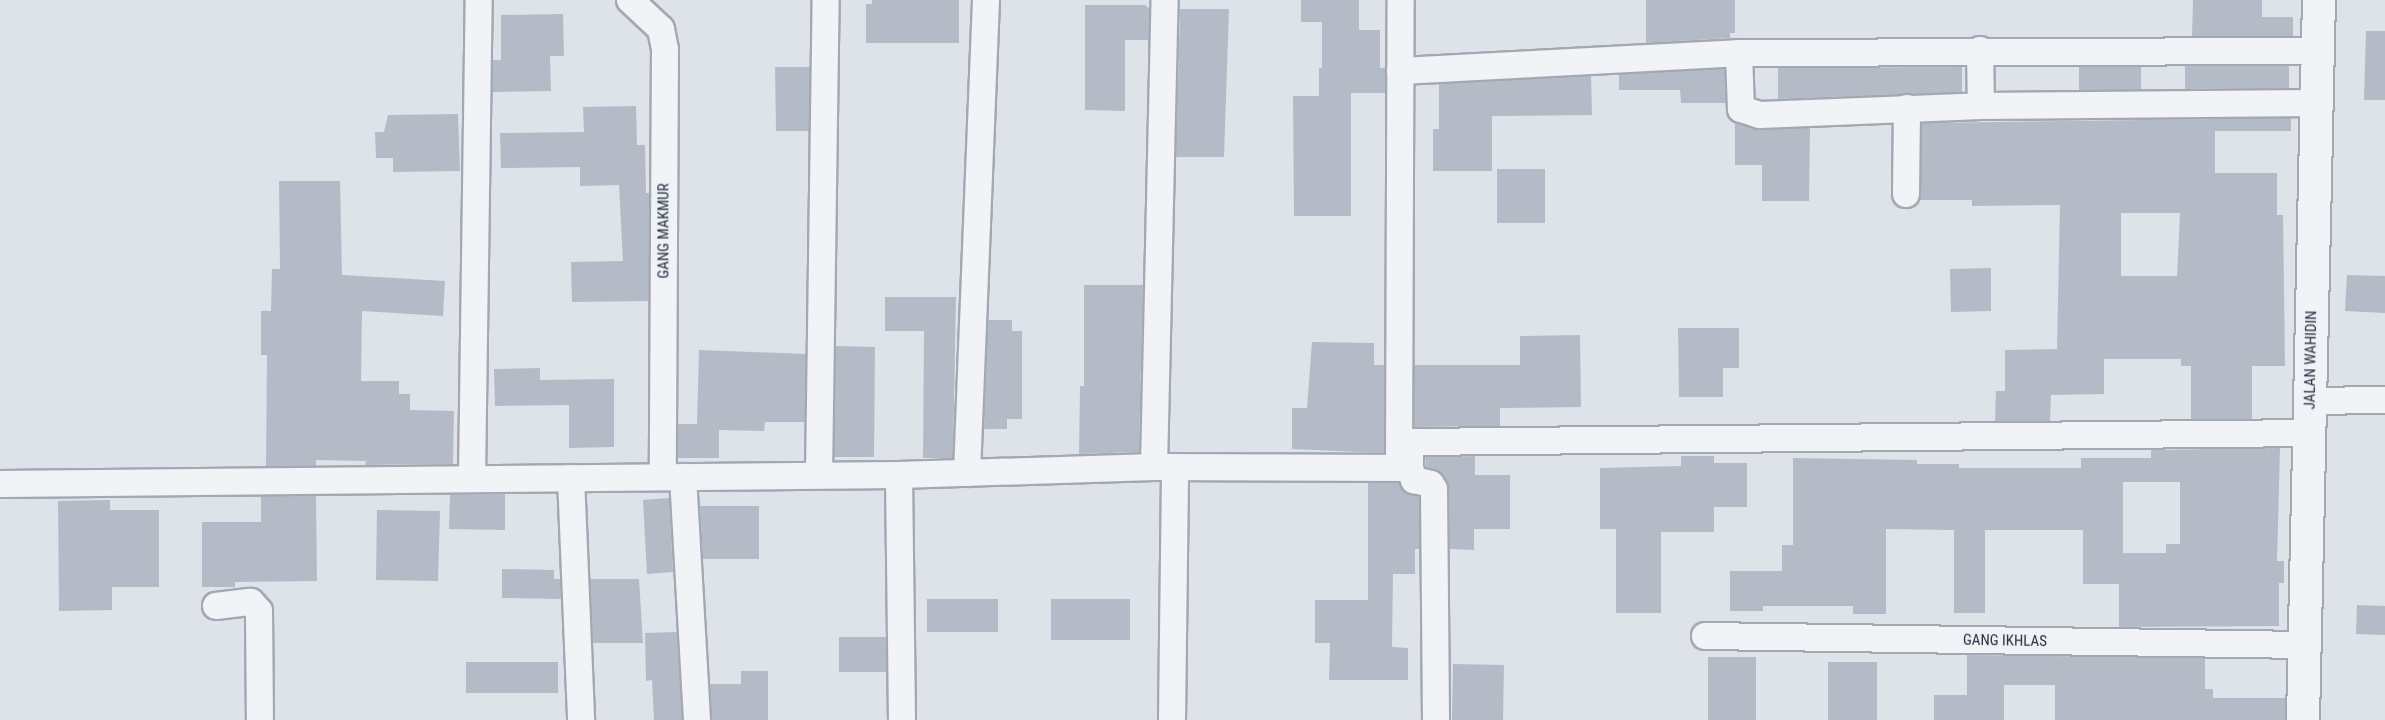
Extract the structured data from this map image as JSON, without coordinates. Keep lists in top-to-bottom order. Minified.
{"streets":{"street":["GANG MAKMUR","JALAN WAHIDIN","GANG IKHLAS"]},"crossings":[["JALAN WAHIDIN","GANG IKHLAS"]]}
